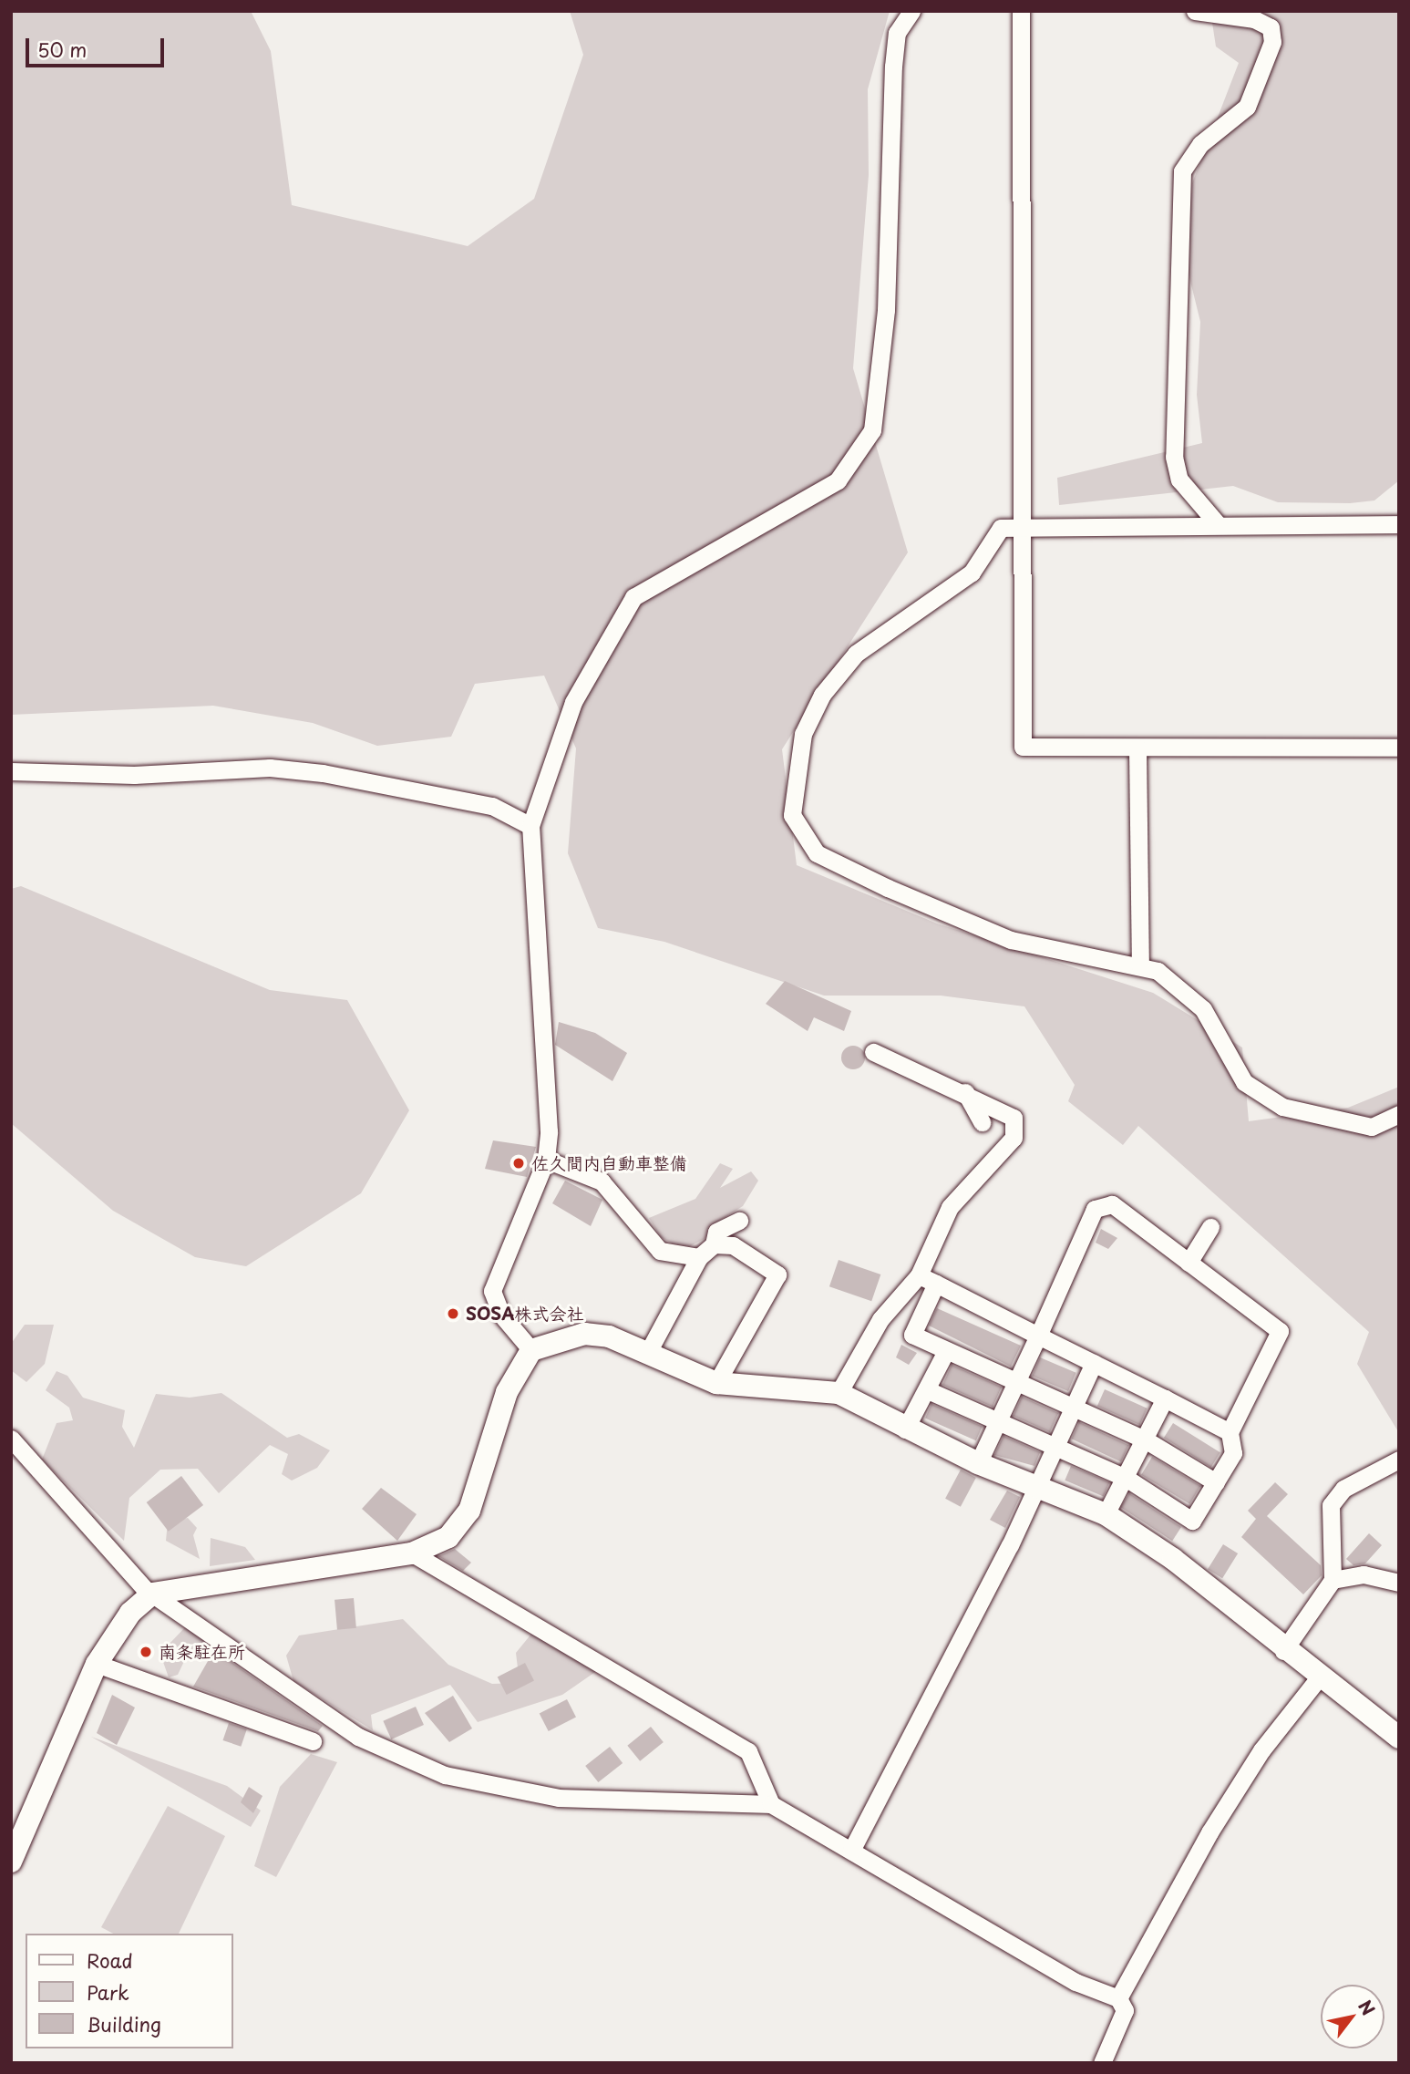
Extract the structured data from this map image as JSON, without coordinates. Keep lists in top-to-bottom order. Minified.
{"places":["佐久間内自動車整備","SOSA株式会社","南条駐在所"],"legend":["Road","Park","Building"],"scale_bar":"50 m","north":"top right"}
